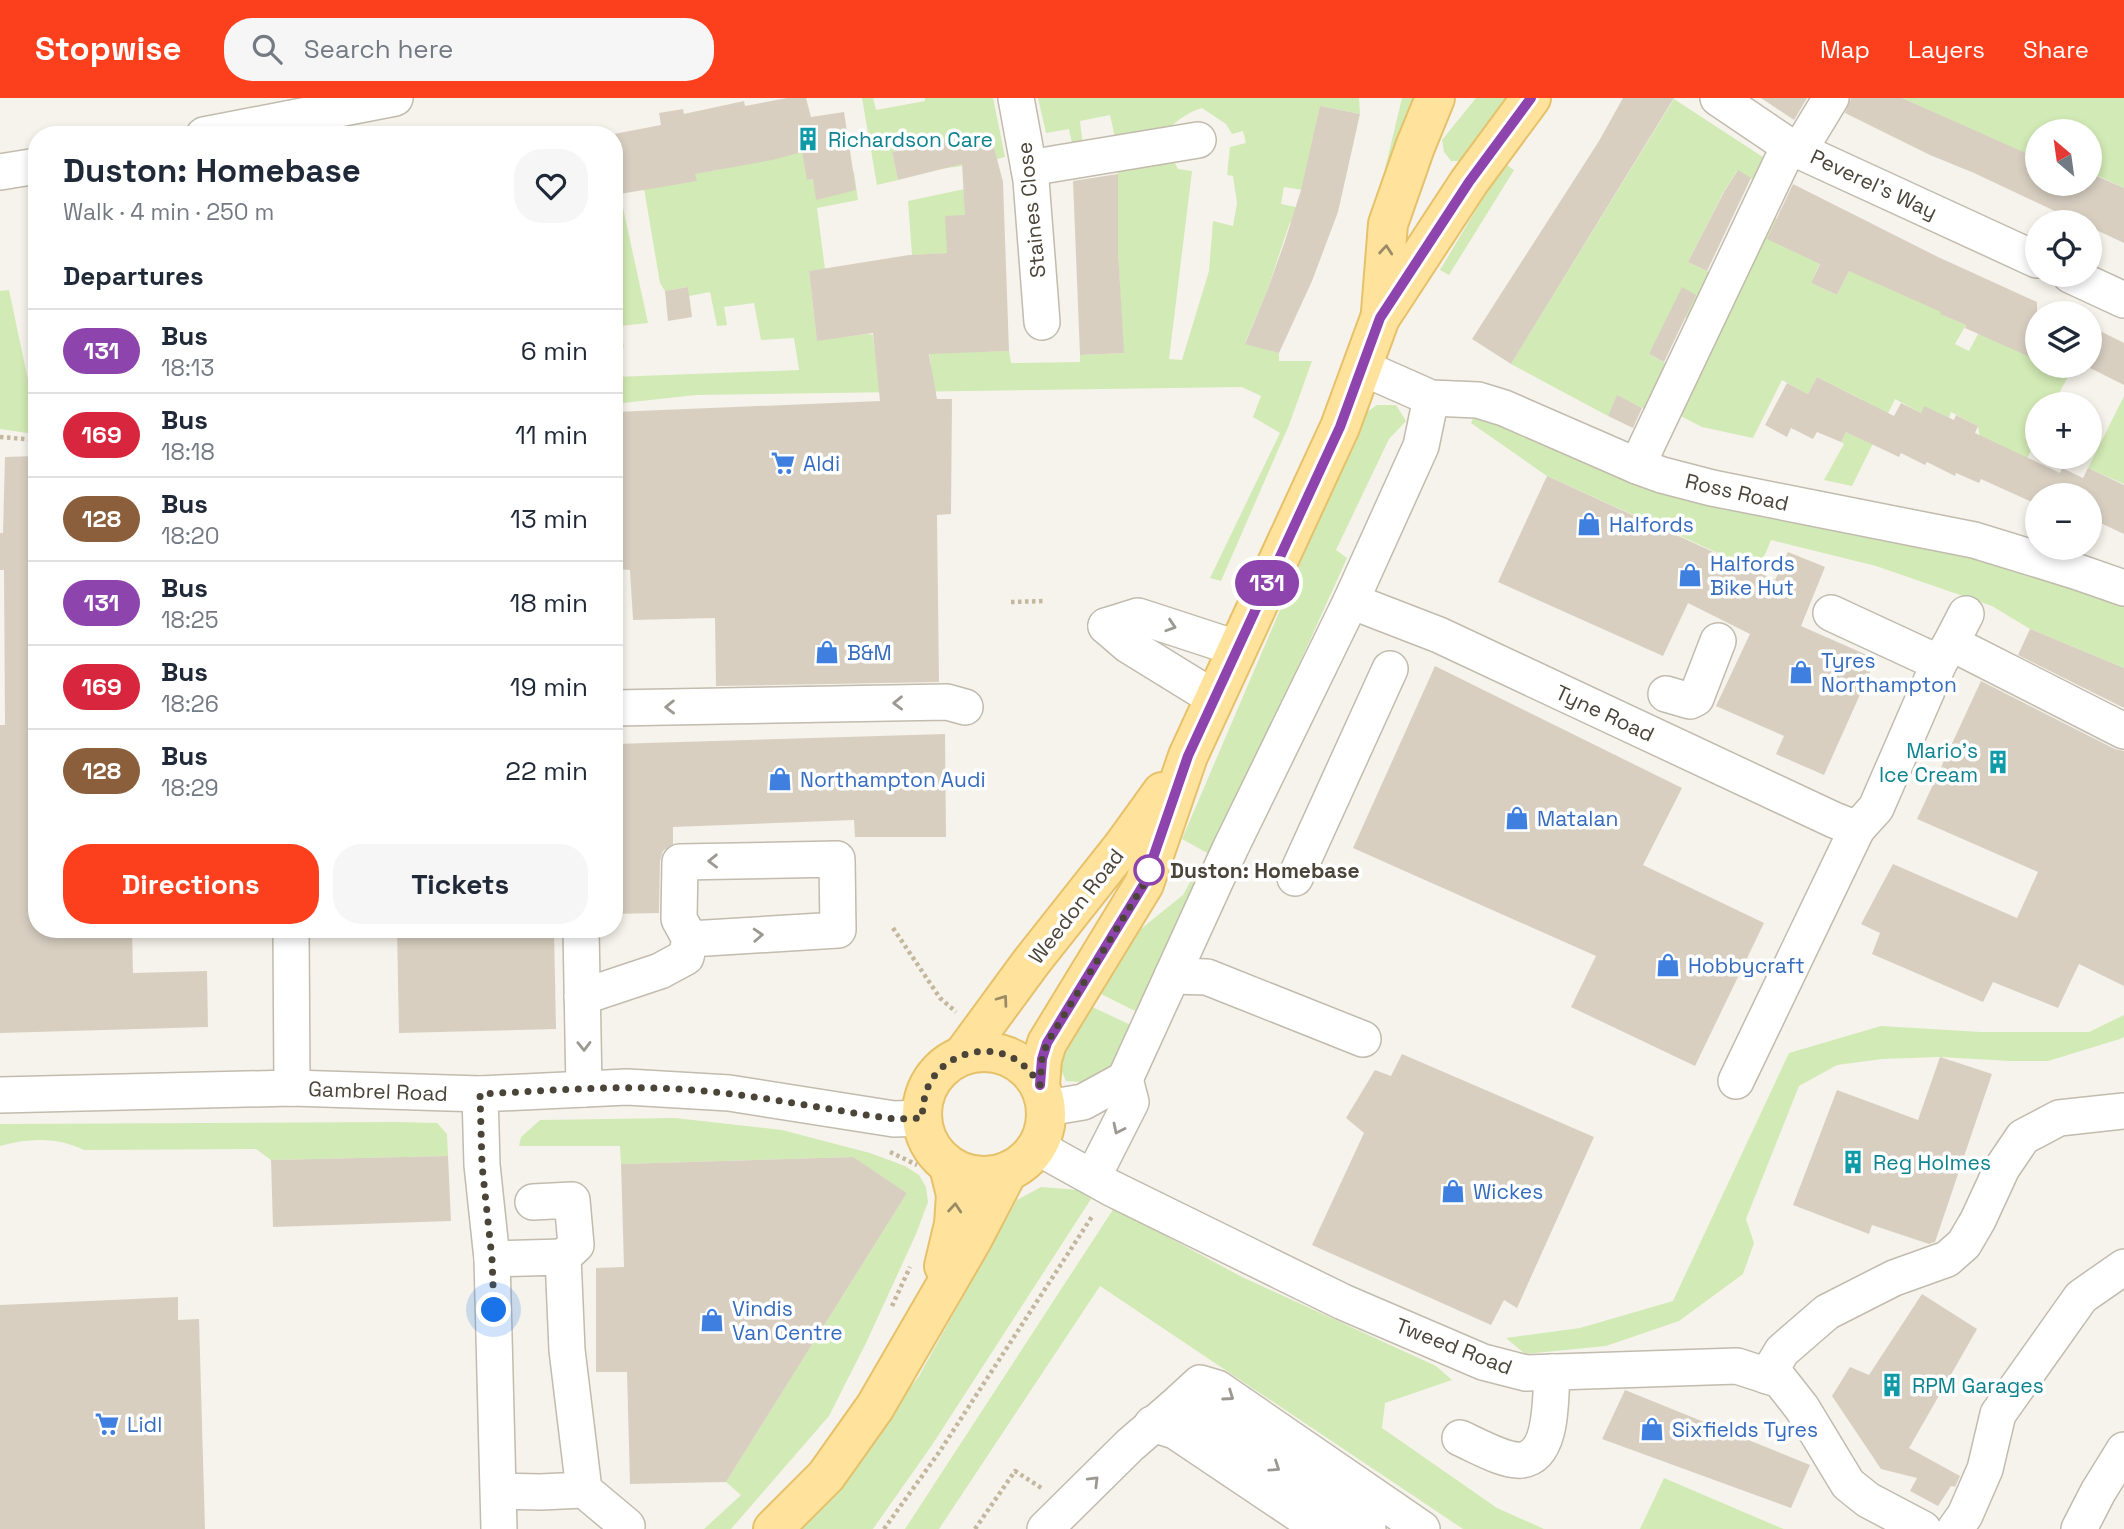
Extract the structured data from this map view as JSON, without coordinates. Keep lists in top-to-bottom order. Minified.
{"streets":{"main road":["Weedon Road"],"street":["Peverel's Way","Staines Close","Ross Road","Tyne Road","Gambrel Road","Tweed Road"]},"crossings":[["Ross Road","Weedon Road"],["Weedon Road","Gambrel Road"],["Weedon Road","Tweed Road"],["Gambrel Road","Tweed Road"]],"places":{"building":["Richardson Care","Mario's Ice Cream","Reg Holmes","RPM Garages"],"supermarket":["Aldi","Lidl"],"shop":["Halfords","Halfords Bike Hut","B&M","Tyres Northampton","Northampton Audi","Matalan","Hobbycraft","Wickes","Vindis Van Centre","Sixfields Tyres"],"other":["Duston: Homebase"]},"lines":["bus line 131"],"north":"top left","page":{"header":"Stopwise","search":"Search here","nav":["Map","Layers","Share"],"on_map":"131","map_buttons":["+","−"],"heading":[["Duston: Homebase","Walk · 4 min · 250 m"],"Departures"],"list":[{"mark":"131","name":"Bus","note":"18:13","value":"6 min"},{"mark":"169","name":"Bus","note":"18:18","value":"11 min"},{"mark":"128","name":"Bus","note":"18:20","value":"13 min"},{"mark":"131","name":"Bus","note":"18:25","value":"18 min"},{"mark":"169","name":"Bus","note":"18:26","value":"19 min"},{"mark":"128","name":"Bus","note":"18:29","value":"22 min"}],"buttons":["Directions","Tickets"]}}
